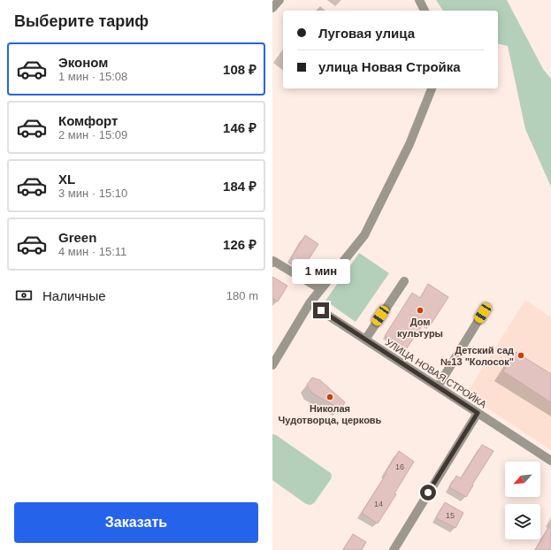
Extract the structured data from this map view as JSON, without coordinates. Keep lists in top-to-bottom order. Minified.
{"streets":{"street":["УЛИЦА НОВАЯ СТРОЙКА"]},"places":["Дом культуры","Детский сад №13 \"Колосок\"","Николая Чудотворца, церковь"],"house_numbers":["16","14","15"],"north":"bottom left","page":{"heading":"Выберите тариф","banner":["Луговая улица","улица Новая Стройка"],"list":[{"name":"Эконом","note":"1 мин · 15:08","value":"108 ₽"},{"name":"Комфорт","note":"2 мин · 15:09","value":"146 ₽"},{"name":"XL","note":"3 мин · 15:10","value":"184 ₽"},{"name":"Green","note":"4 мин · 15:11","value":"126 ₽"}],"bubble":"1 мин","pay":["Наличные","180 m"],"buttons":"Заказать"}}
